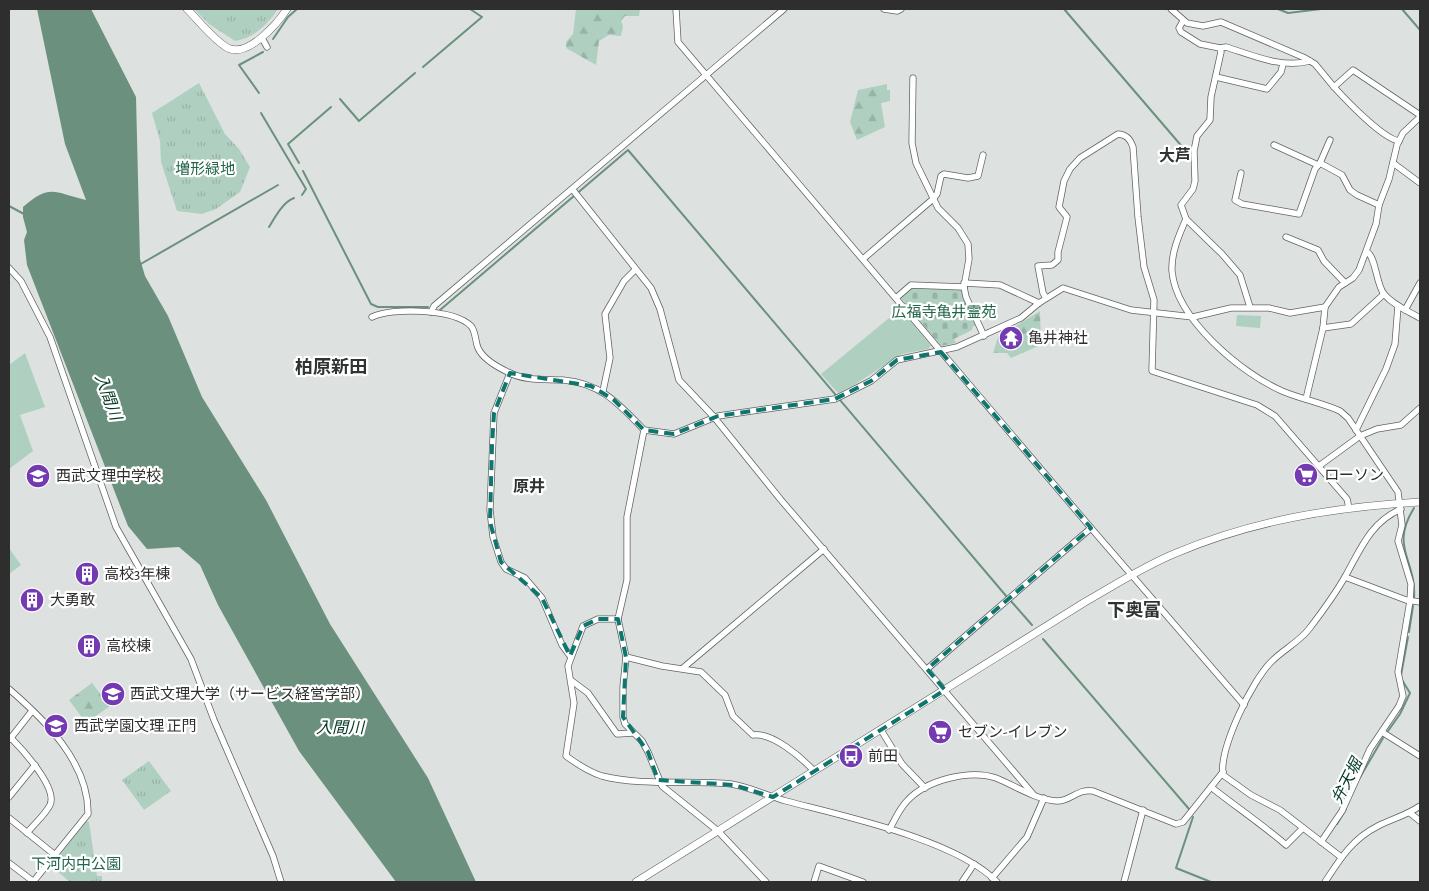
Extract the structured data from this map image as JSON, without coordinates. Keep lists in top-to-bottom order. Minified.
{"districts":["大芦","柏原新田","原井","下奥富"],"water":["入間川","弁天堀"],"parks":["増形緑地","広福寺亀井霊苑","下河内中公園"],"places":{"temple":["亀井神社"],"supermarket":["ローソン","セブン-イレブン"],"school or university":["西武文理中学校","西武文理大学（サービス経営学部）","西武学園文理 正門"],"building":["高校3年棟","大勇敢","高校棟"],"bus stop":["前田"]}}
